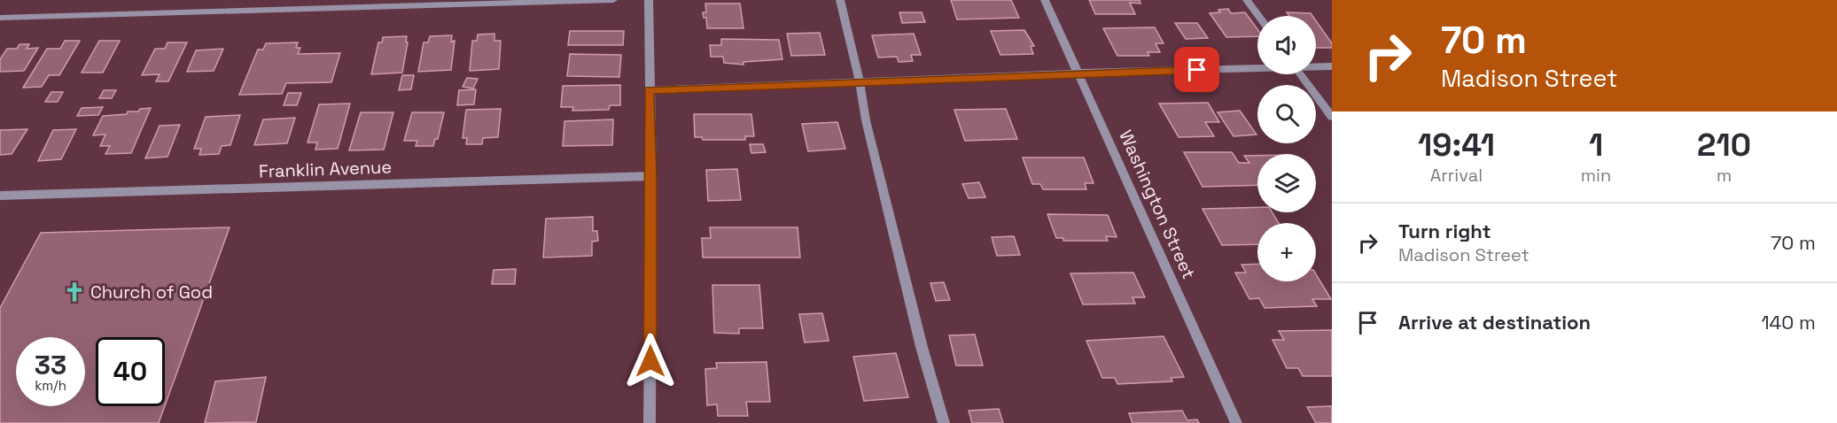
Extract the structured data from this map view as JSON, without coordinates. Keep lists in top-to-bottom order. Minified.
{"streets":{"street":["Franklin Avenue","Washington Street"]},"places":{"church":["Church of God"]},"page":{"turn":["70 m","Madison Street"],"map_buttons":"+","eta":["19:41","Arrival","1","min","210","m"],"list":[{"name":"Turn right","note":"Madison Street","value":"70 m"},{"name":"Arrive at destination","value":"140 m"}],"speed":"33 km/h","limit":"40"}}
